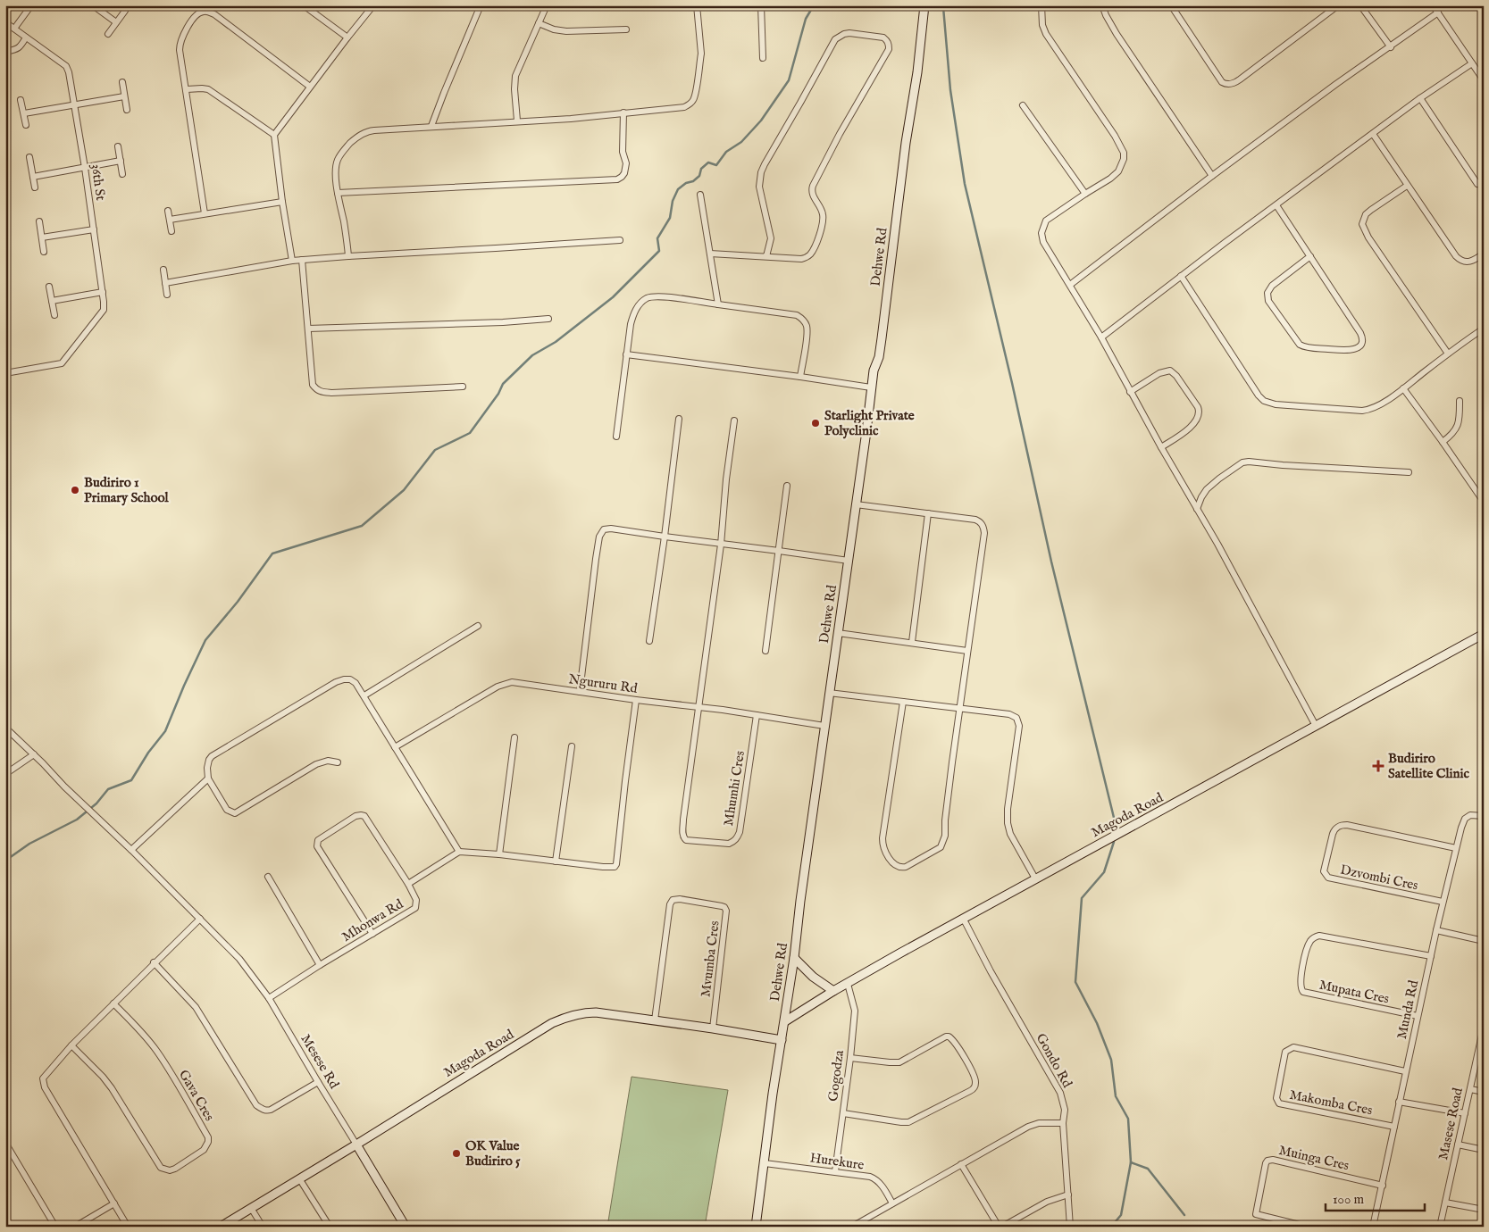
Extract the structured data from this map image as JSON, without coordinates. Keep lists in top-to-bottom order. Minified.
{"streets":{"street":["36th St","Dehwe Rd","Ngururu Rd","Mhumhi Cres","Magoda Road","Dzvombi Cres","Mhonwa Rd","Mvumba Cres","Mupata Cres","Munda Rd","Gondo Rd","Mesese Rd","Gogodza","Gava Cres","Makomba Cres","Masese Road","Muinga Cres","Hurekure"]},"crossings":[["Dehwe Rd","Ngururu Rd"],["Dehwe Rd","Magoda Road"],["Dehwe Rd","Hurekure"],["Ngururu Rd","Mhumhi Cres"],["Magoda Road","Mvumba Cres"],["Magoda Road","Gondo Rd"],["Magoda Road","Mesese Rd"],["Magoda Road","Gogodza"],["Dzvombi Cres","Munda Rd"],["Mhonwa Rd","Mesese Rd"],["Mupata Cres","Munda Rd"],["Munda Rd","Makomba Cres"],["Munda Rd","Muinga Cres"],["Gogodza","Hurekure"]],"places":{"other":["Starlight Private Polyclinic","Budiriro 1 Primary School","OK Value Budiriro 5"],"health":["Budiriro Satellite Clinic"]},"scale_bar":"100 m"}
